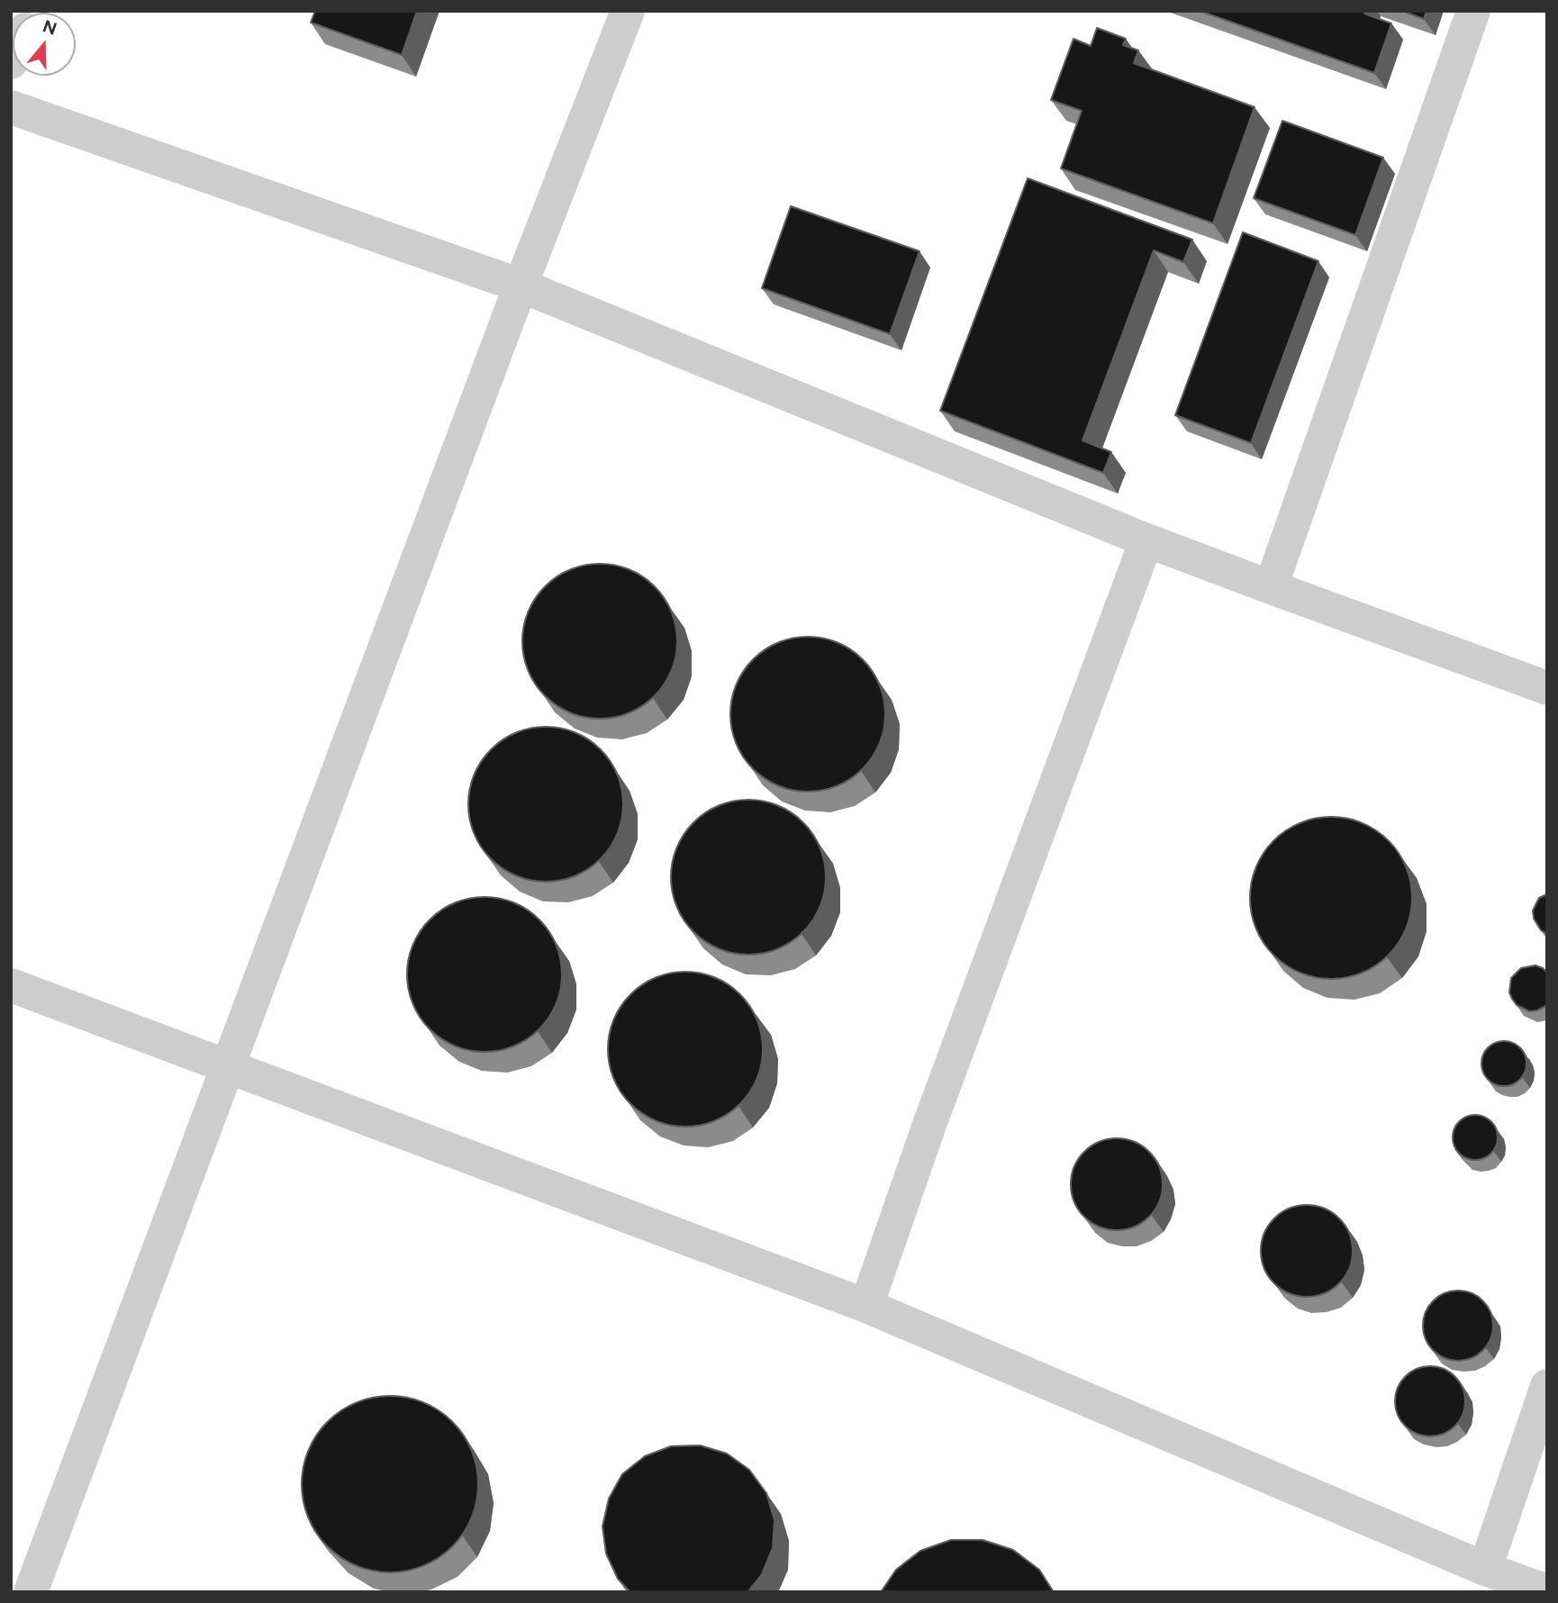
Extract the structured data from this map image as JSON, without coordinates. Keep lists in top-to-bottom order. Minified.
{"north":"top"}
